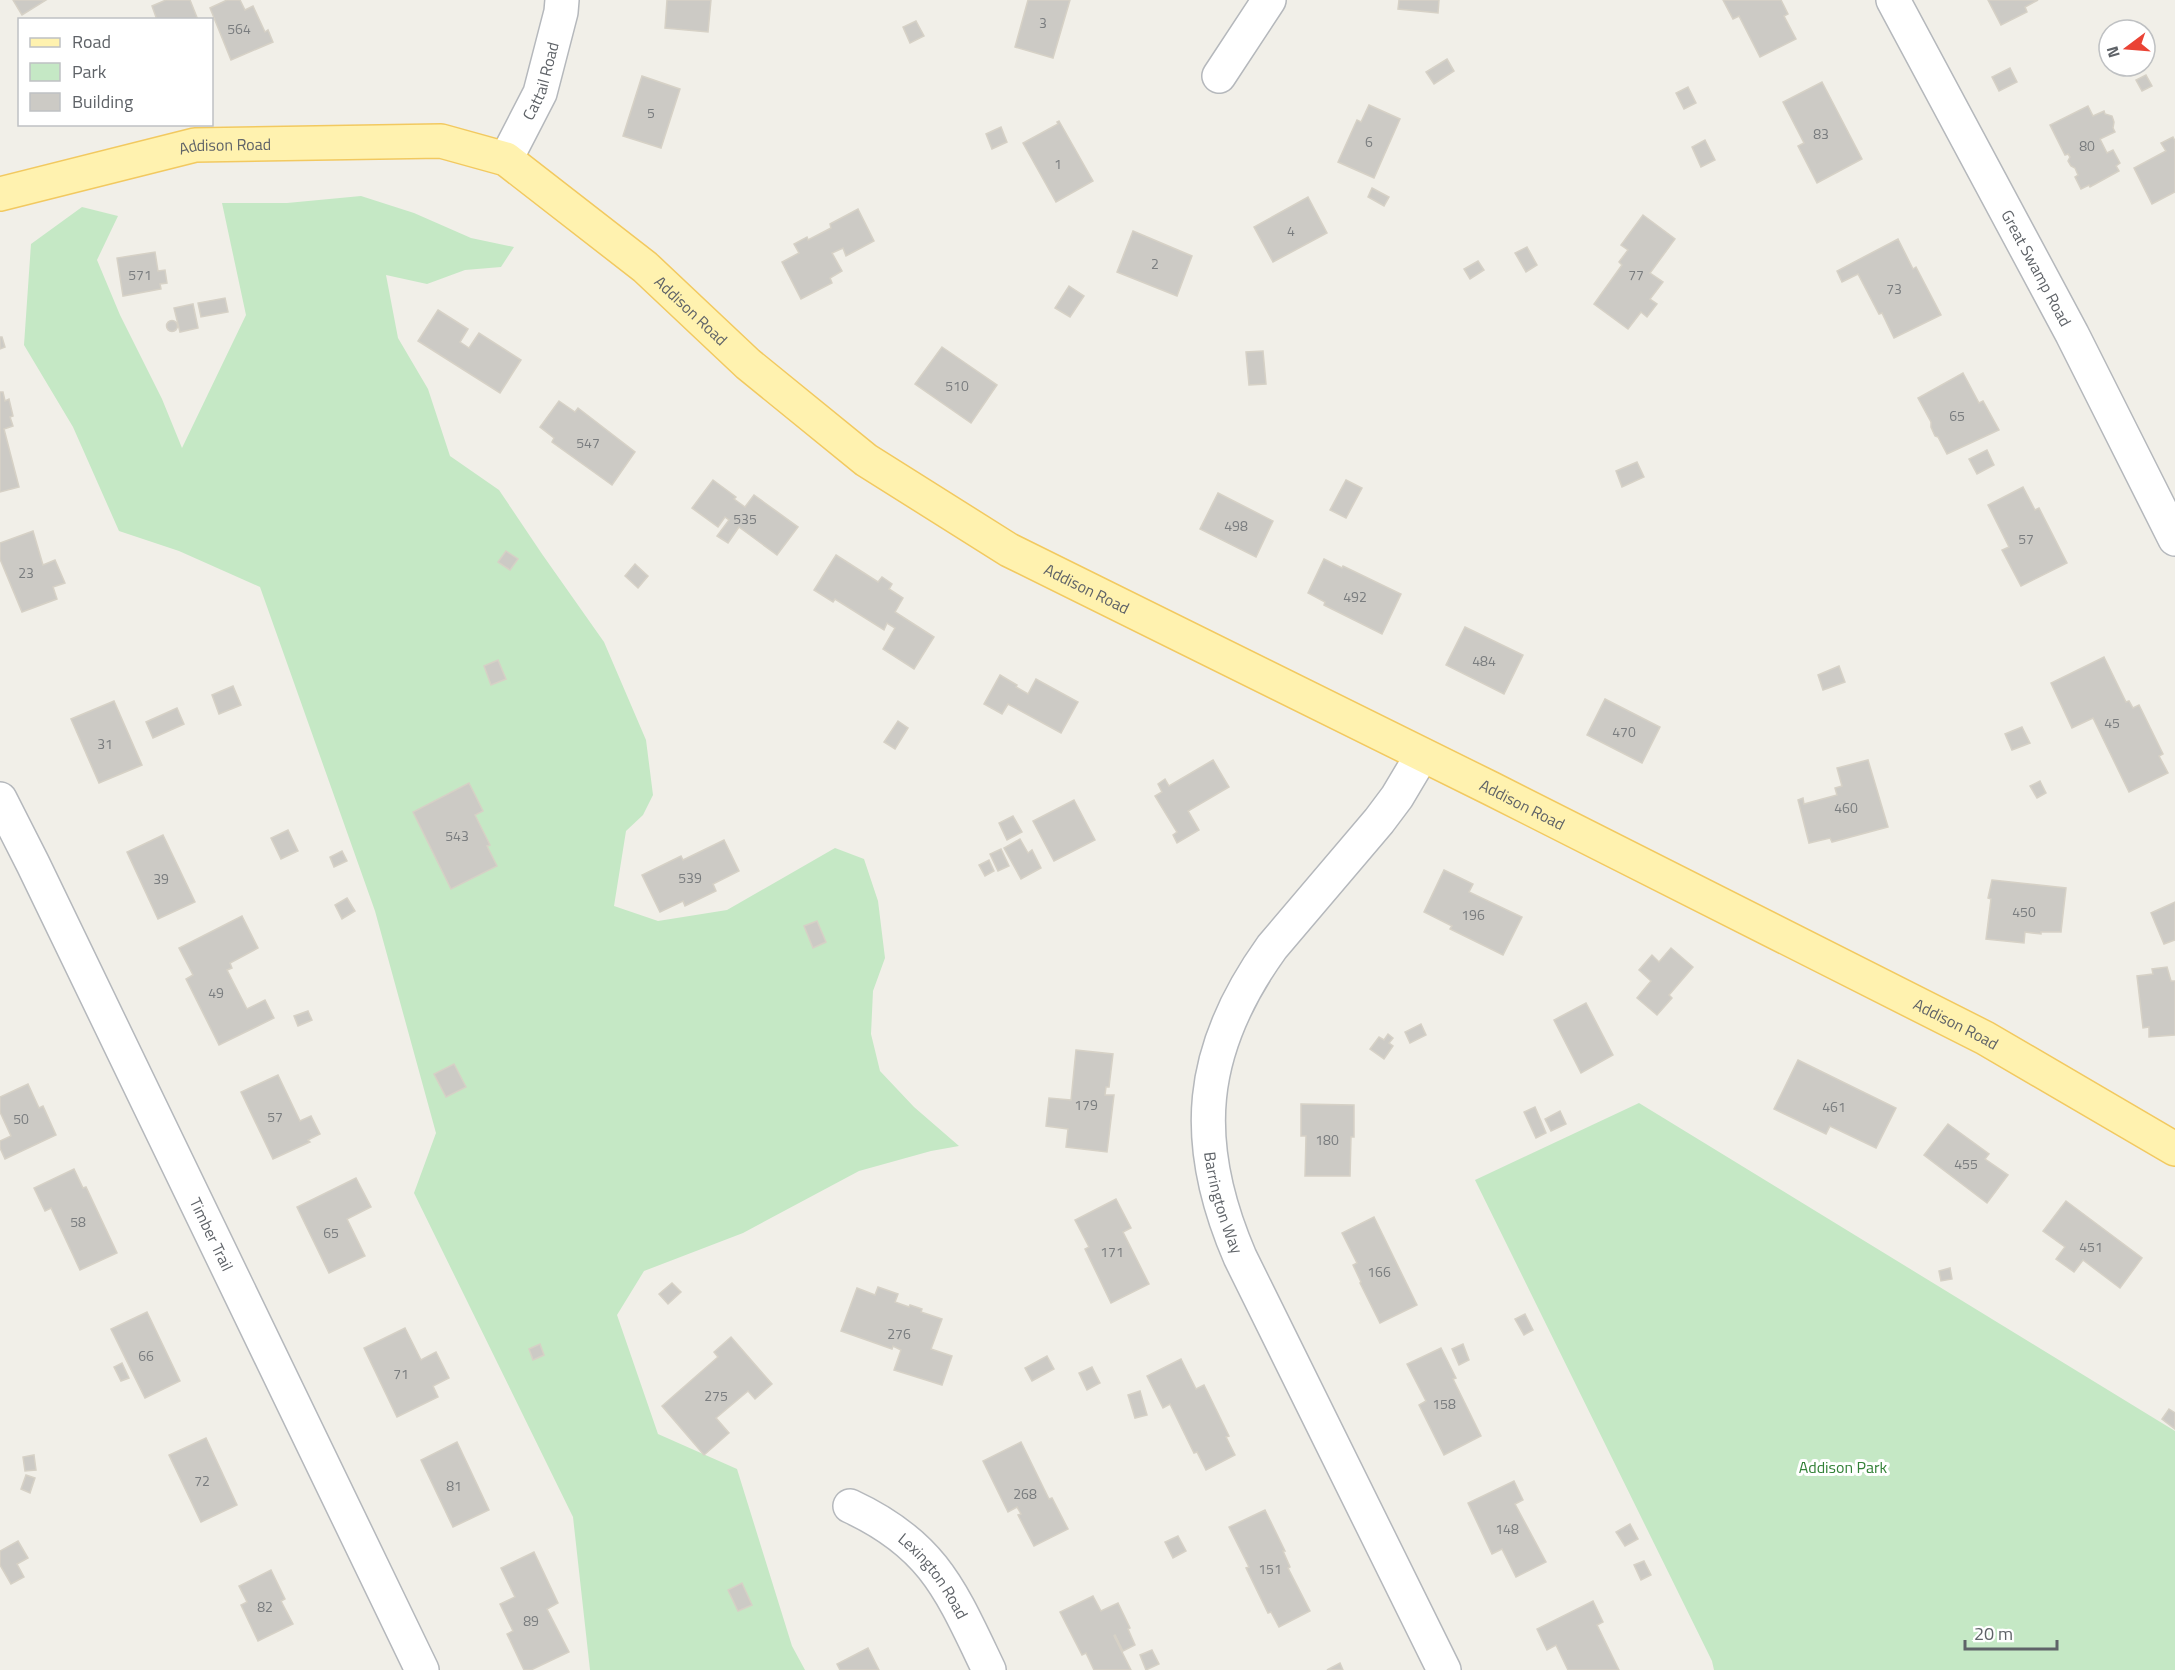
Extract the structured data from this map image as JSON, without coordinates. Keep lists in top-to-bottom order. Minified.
{"streets":{"main road":["Addison Road"],"street":["Cattail Road","Great Swamp Road","Barrington Way","Timber Trail","Lexington Road"]},"crossings":[["Cattail Road","Addison Road"],["Addison Road","Barrington Way"]],"parks":["Addison Park"],"house_numbers":["3","564","5","83","6","80","1","4","2","571","77","73","510","65","547","535","498","57","23","492","484","45","470","31","460","543","539","39","450","196","49","179","461","57","50","180","455","58","65","451","171","166","276","66","71","275","158","72","81","268","148","151","82","89"],"legend":["Road","Park","Building"],"scale_bar":"20 m","north":"left"}
